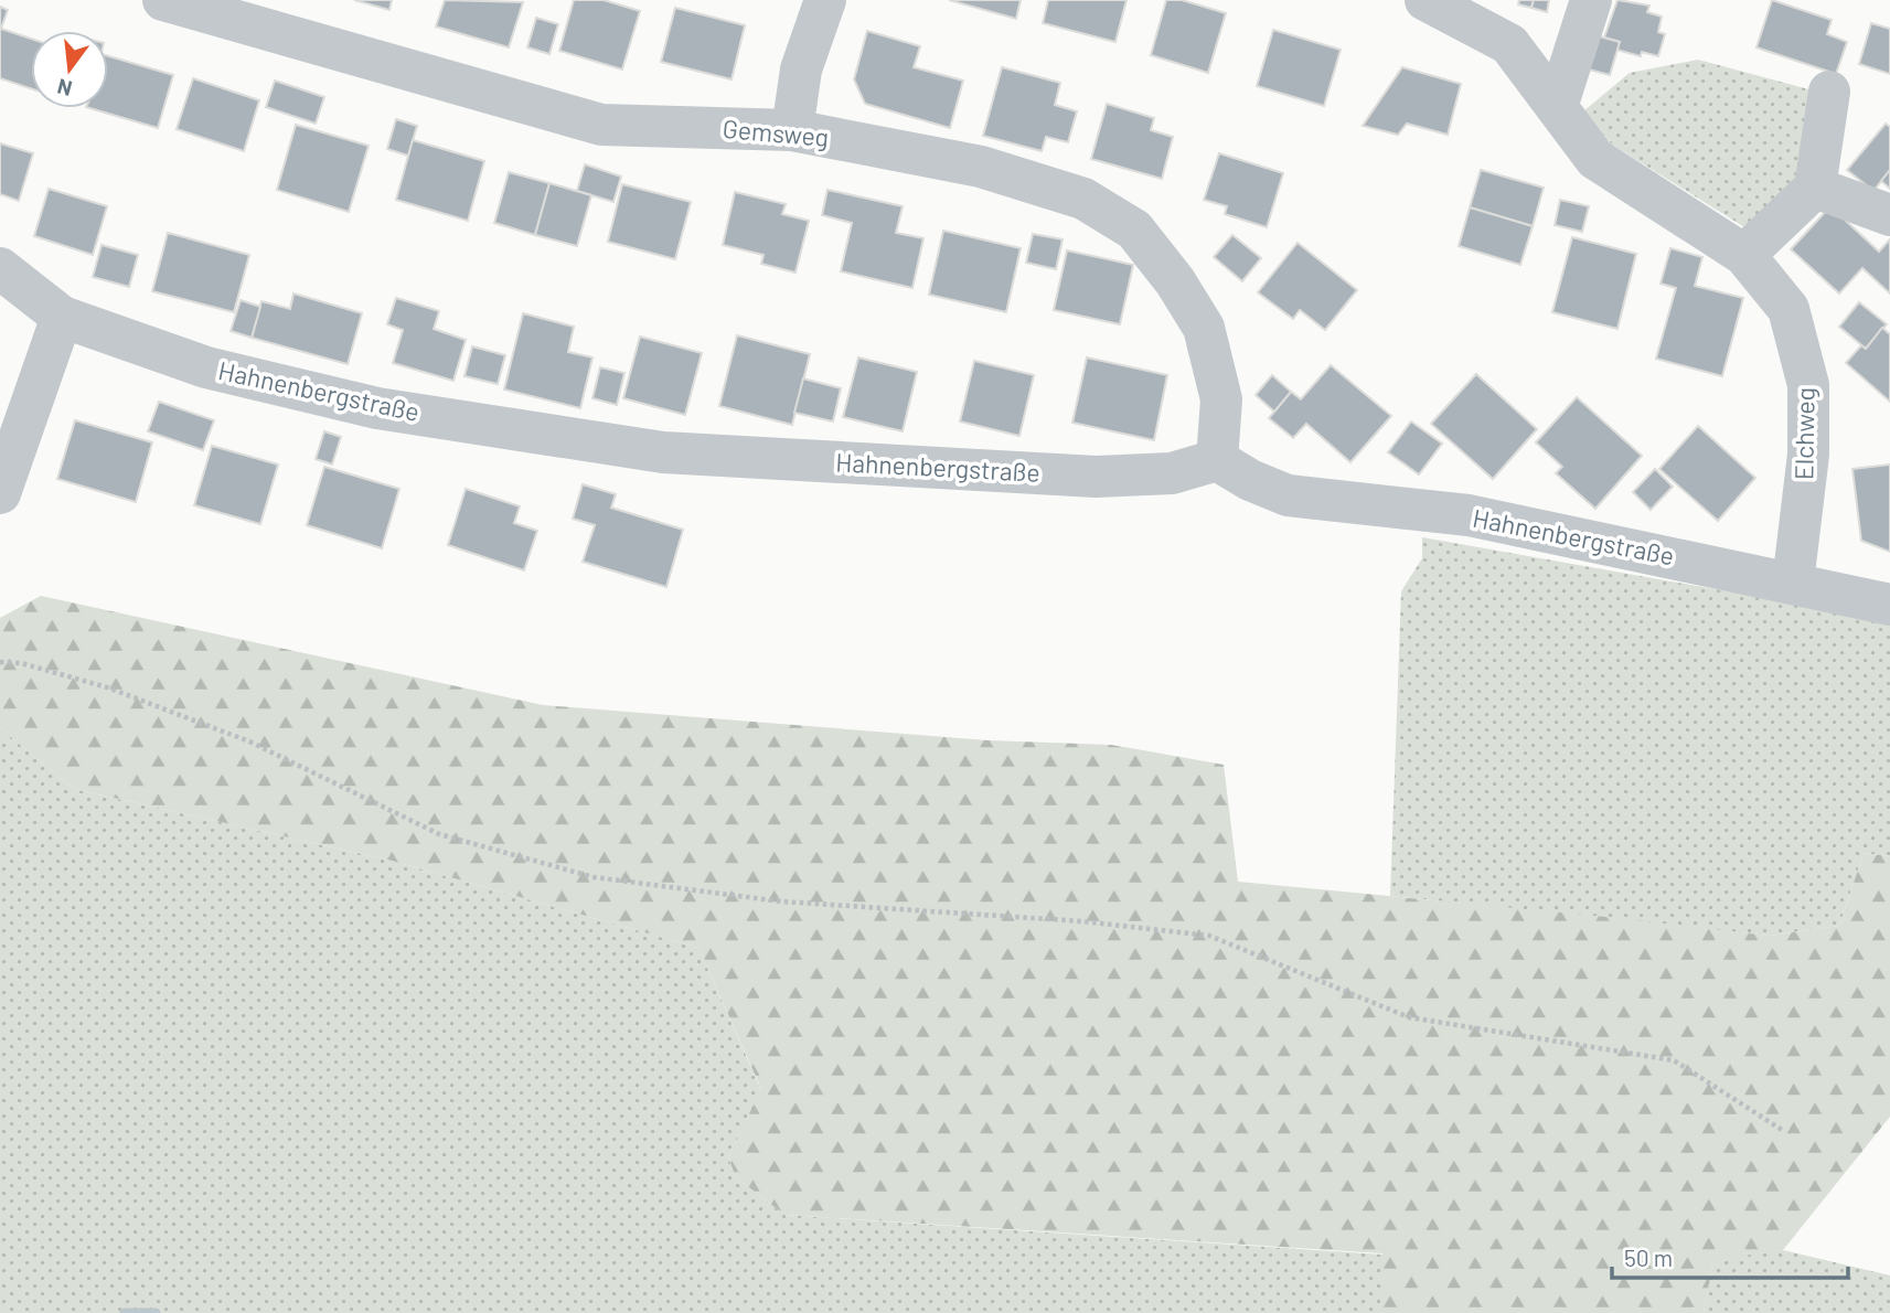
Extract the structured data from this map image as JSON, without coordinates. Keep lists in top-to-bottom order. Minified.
{"streets":{"street":["Gemsweg","Hahnenbergstraße","Elchweg"]},"crossings":[["Gemsweg","Hahnenbergstraße"],["Hahnenbergstraße","Elchweg"]],"scale_bar":"50 m","north":"bottom"}
